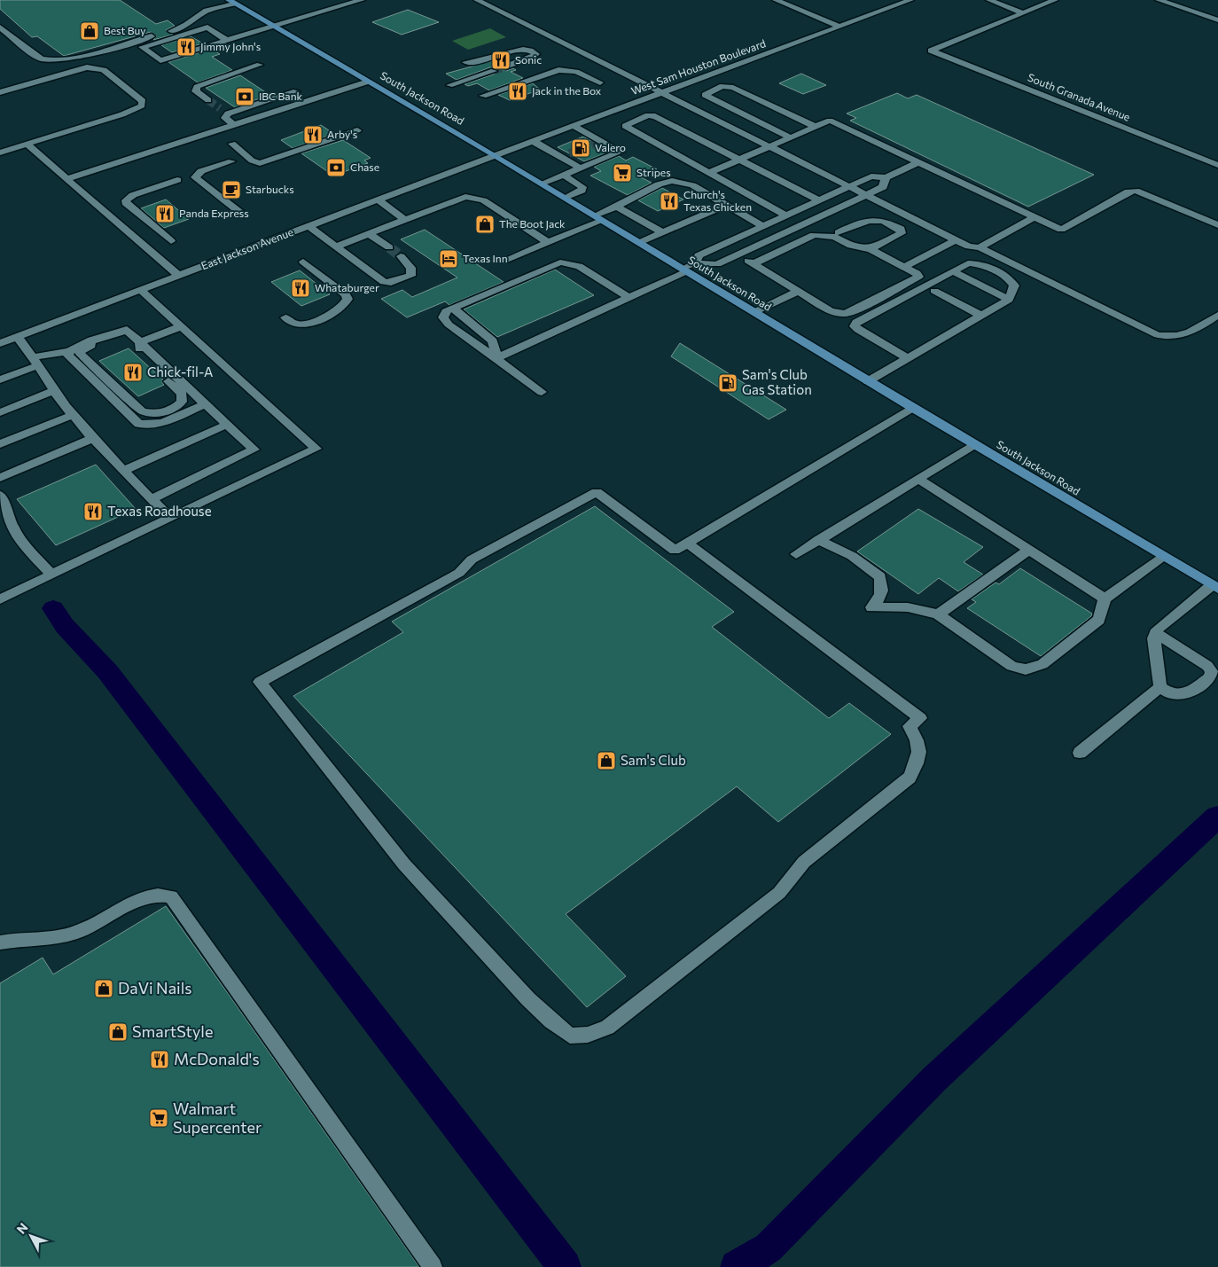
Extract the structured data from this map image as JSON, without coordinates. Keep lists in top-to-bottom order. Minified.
{"streets":{"main road":["South Jackson Road"],"street":["West Sam Houston Boulevard","South Granada Avenue","East Jackson Avenue"]},"crossings":[["West Sam Houston Boulevard","South Jackson Road"],["West Sam Houston Boulevard","East Jackson Avenue"],["South Jackson Road","East Jackson Avenue"]],"places":{"shop":["Best Buy","The Boot Jack","Sam's Club","DaVi Nails","SmartStyle"],"restaurant":["Jimmy John's","Sonic","Jack in the Box","Arby's","Church's Texas Chicken","Panda Express","Whataburger","Chick-fil-A","Texas Roadhouse","McDonald's"],"bank":["IBC Bank","Chase"],"fuel station":["Valero","Sam's Club Gas Station"],"supermarket":["Stripes","Walmart Supercenter"],"cafe":["Starbucks"],"hotel":["Texas Inn"]},"north":"top left"}
